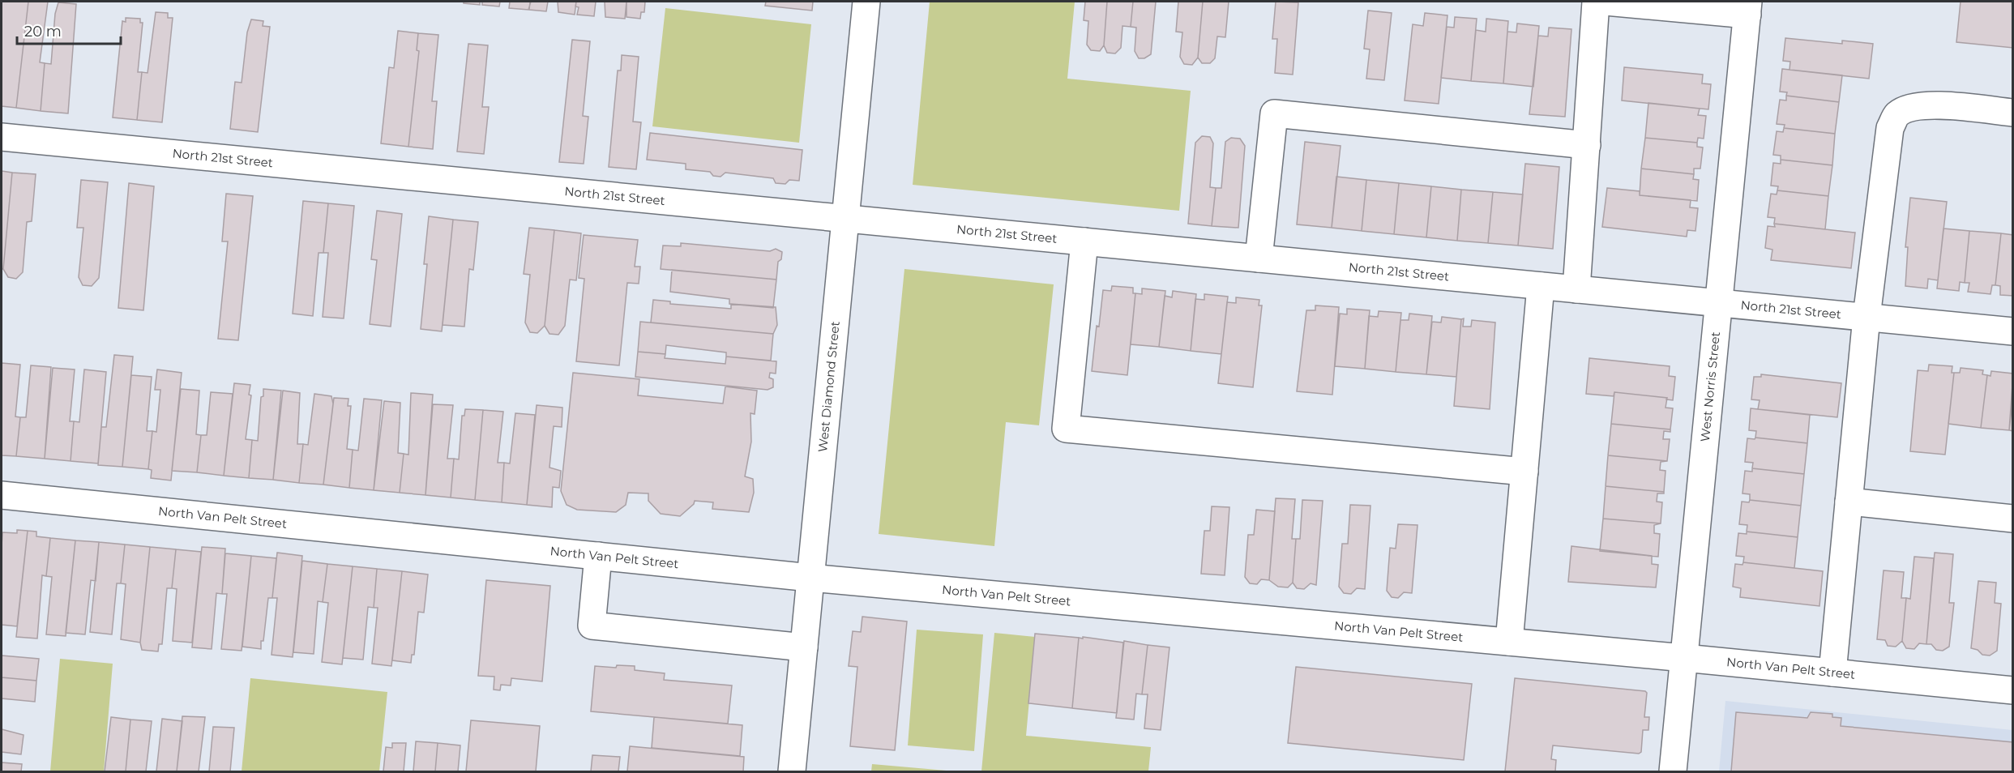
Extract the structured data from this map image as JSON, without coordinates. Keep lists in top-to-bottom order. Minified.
{"streets":{"street":["North 21st Street","West Diamond Street","West Norris Street","North Van Pelt Street"]},"crossings":[["North 21st Street","West Diamond Street"],["North 21st Street","West Norris Street"],["West Diamond Street","North Van Pelt Street"],["West Norris Street","North Van Pelt Street"]],"scale_bar":"20 m"}
